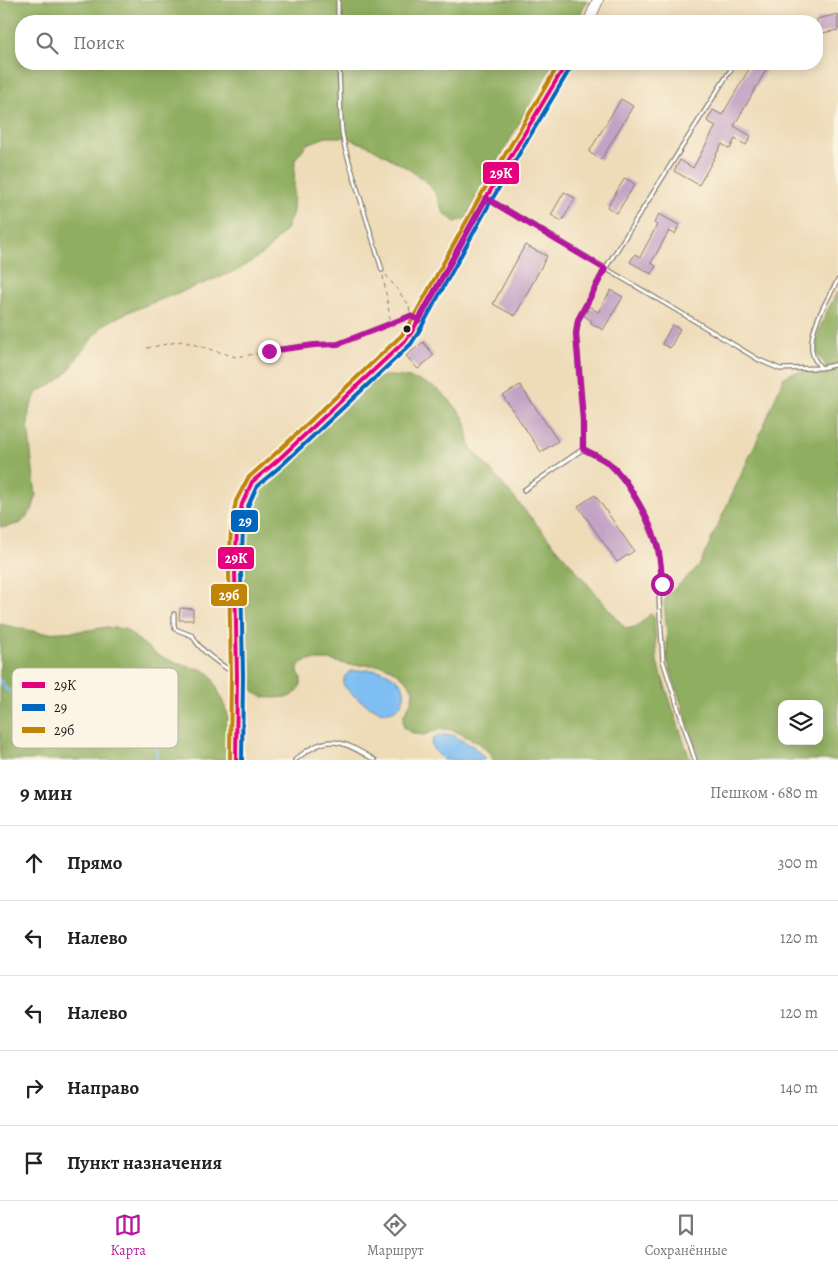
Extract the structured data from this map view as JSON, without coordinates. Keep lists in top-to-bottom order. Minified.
{"lines":["transit line 29К","transit line 29","transit line 29б"],"legend":["29К","29","29б"],"page":{"search":"Поиск","heading":["9 мин","Пешком · 680 m"],"list":[["Прямо","300 m"],["Налево","120 m"],["Налево","120 m"],["Направо","140 m"],"Пункт назначения"],"nav":["Карта","Маршрут","Сохранённые"]}}
